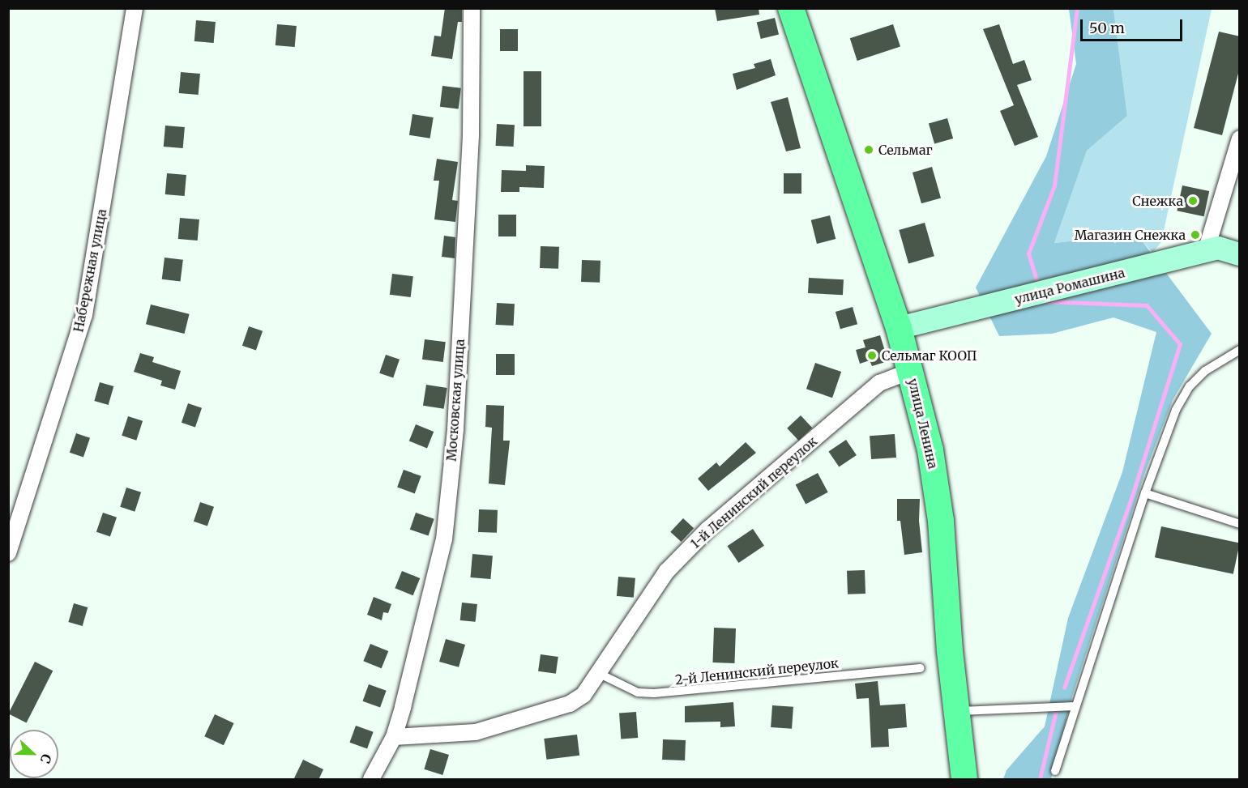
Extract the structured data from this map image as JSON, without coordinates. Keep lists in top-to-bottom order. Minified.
{"streets":{"main road":["улица Ленина"],"street":["Набережная улица","улица Ромашина","Московская улица","1-й Ленинский переулок"],"lane":["2-й Ленинский переулок"]},"crossings":[["улица Ромашина","улица Ленина"],["Московская улица","1-й Ленинский переулок"],["улица Ленина","1-й Ленинский переулок"],["1-й Ленинский переулок","2-й Ленинский переулок"]],"places":["Сельмаг","Снежка","Магазин Снежка","Сельмаг КООП"],"scale_bar":"50 m","north":"right"}
